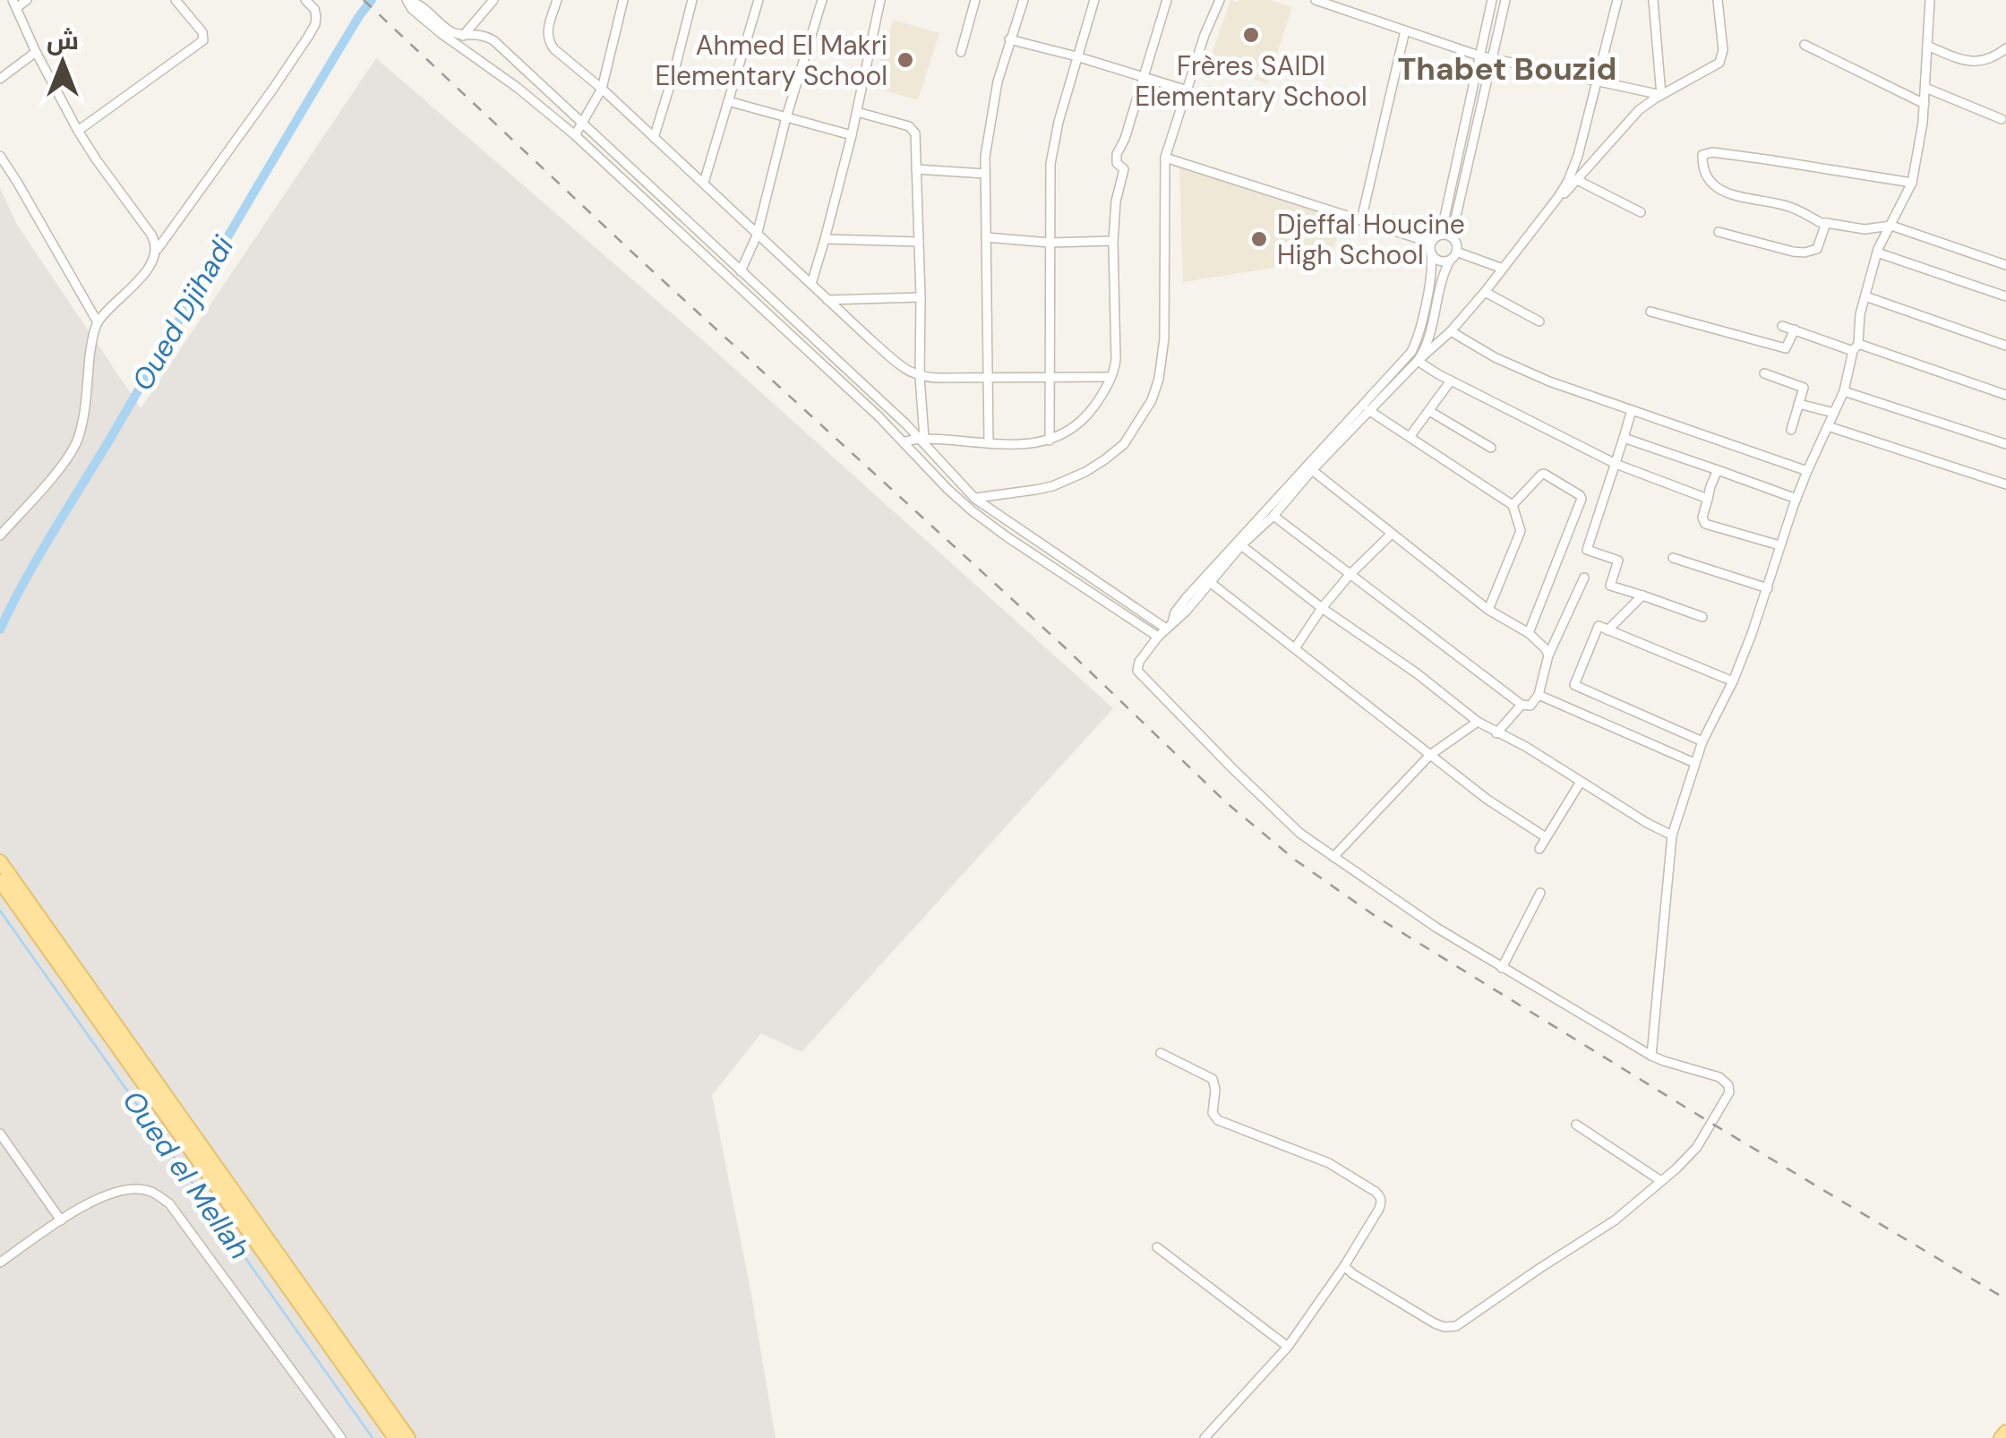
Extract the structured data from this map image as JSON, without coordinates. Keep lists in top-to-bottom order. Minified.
{"districts":["Thabet Bouzid"],"water":["Oued Djihadi","Oued el Mellah"],"places":["Frères SAIDI Elementary School","Ahmed El Makri Elementary School","Djeffal Houcine High School"],"north":"top"}
